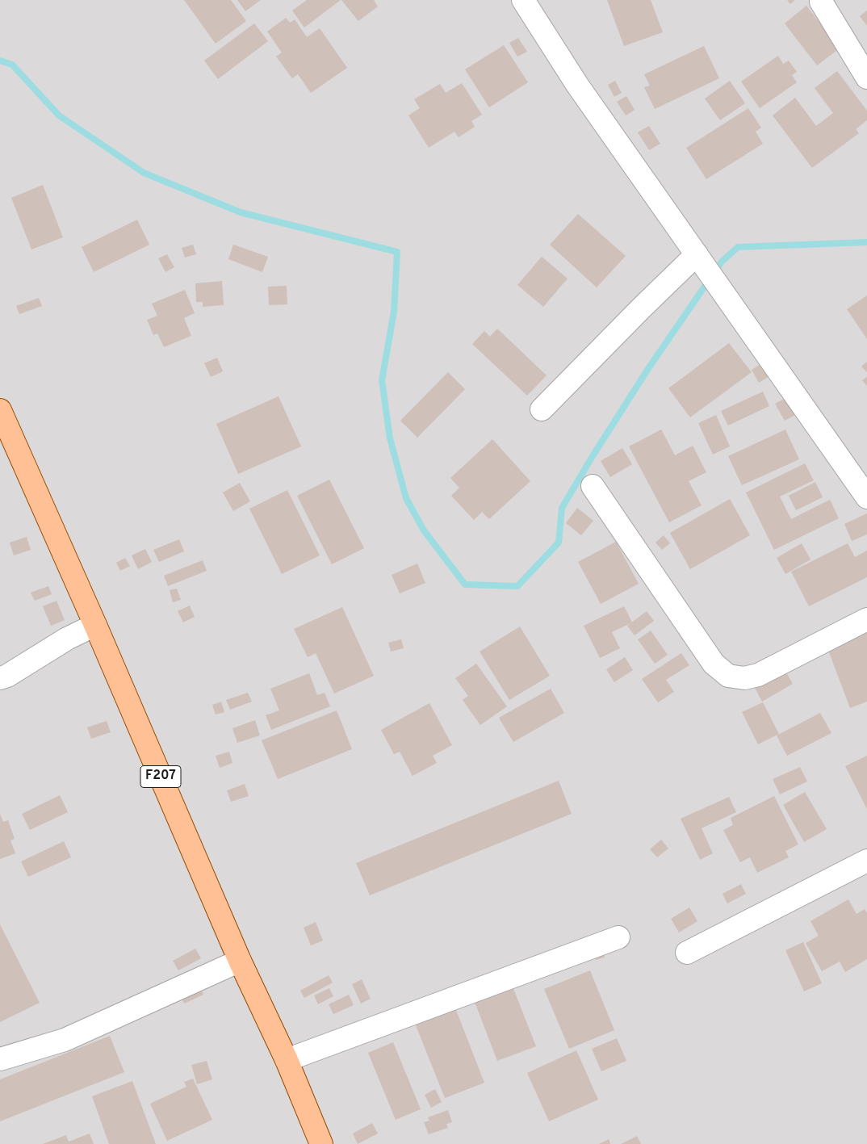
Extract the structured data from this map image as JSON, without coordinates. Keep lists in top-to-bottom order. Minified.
{"streets":{"main road":["F207"]}}
